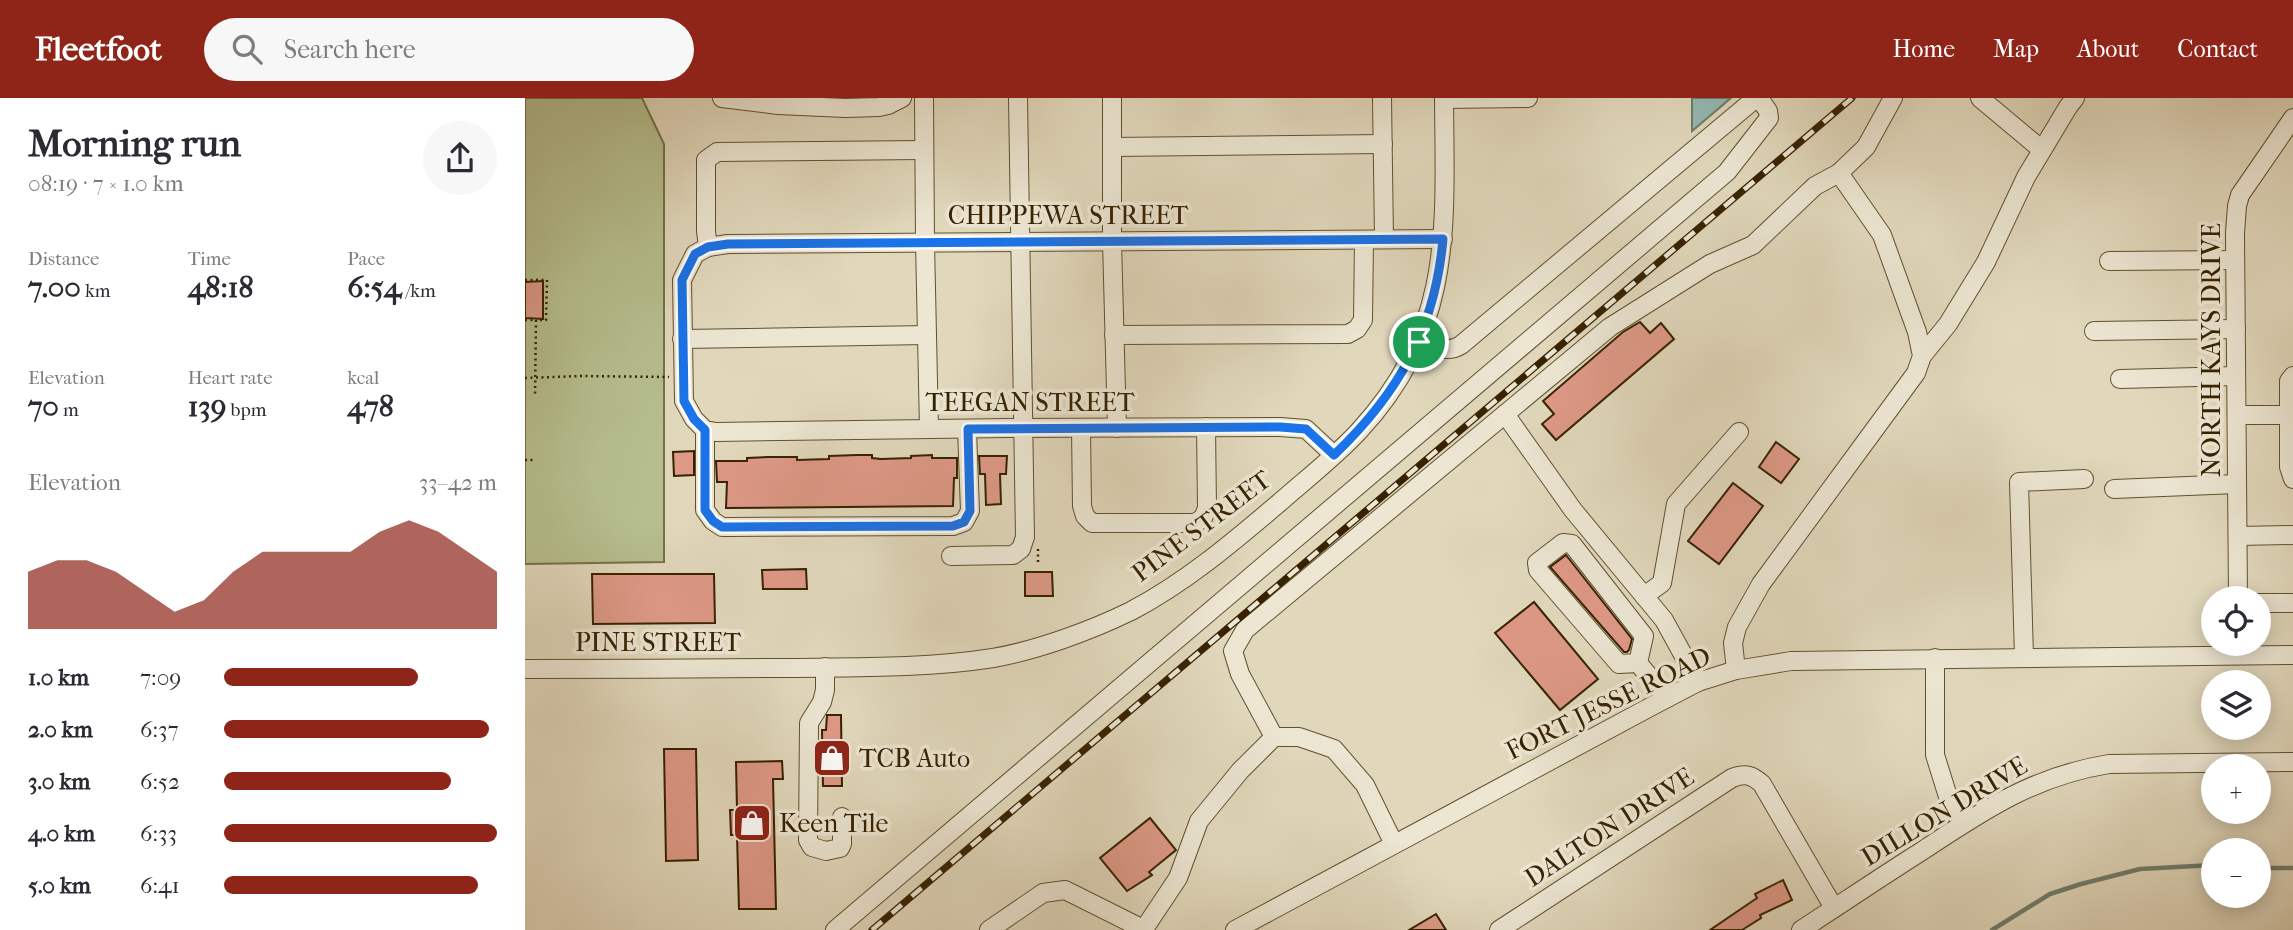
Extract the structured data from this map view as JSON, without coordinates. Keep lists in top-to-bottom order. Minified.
{"streets":{"street":["CHIPPEWA STREET","NORTH KAYS DRIVE","TEEGAN STREET","PINE STREET","FORT JESSE ROAD","DILLON DRIVE","DALTON DRIVE"]},"crossings":[["CHIPPEWA STREET","PINE STREET"],["TEEGAN STREET","PINE STREET"],["DILLON DRIVE","DALTON DRIVE"]],"places":{"shop":["TCB Auto","Keen Tile"]},"page":{"header":"Fleetfoot","search":"Search here","nav":["Home","Map","About","Contact"],"heading":["Morning run","08:19 · 7 × 1.0 km"],"stats":[["Distance","7.00 km"],["Time","48:18"],["Pace","6:54 /km"],["Elevation","70 m"],["Heart rate","139 bpm"],["kcal","478"]],"chart":["Elevation","33–42 m"],"map_buttons":["+","−"],"list":[{"name":"1.0 km","note":"7:09"},{"name":"2.0 km","note":"6:37"},{"name":"3.0 km","note":"6:52"},{"name":"4.0 km","note":"6:33"},{"name":"5.0 km","note":"6:41"}]}}
